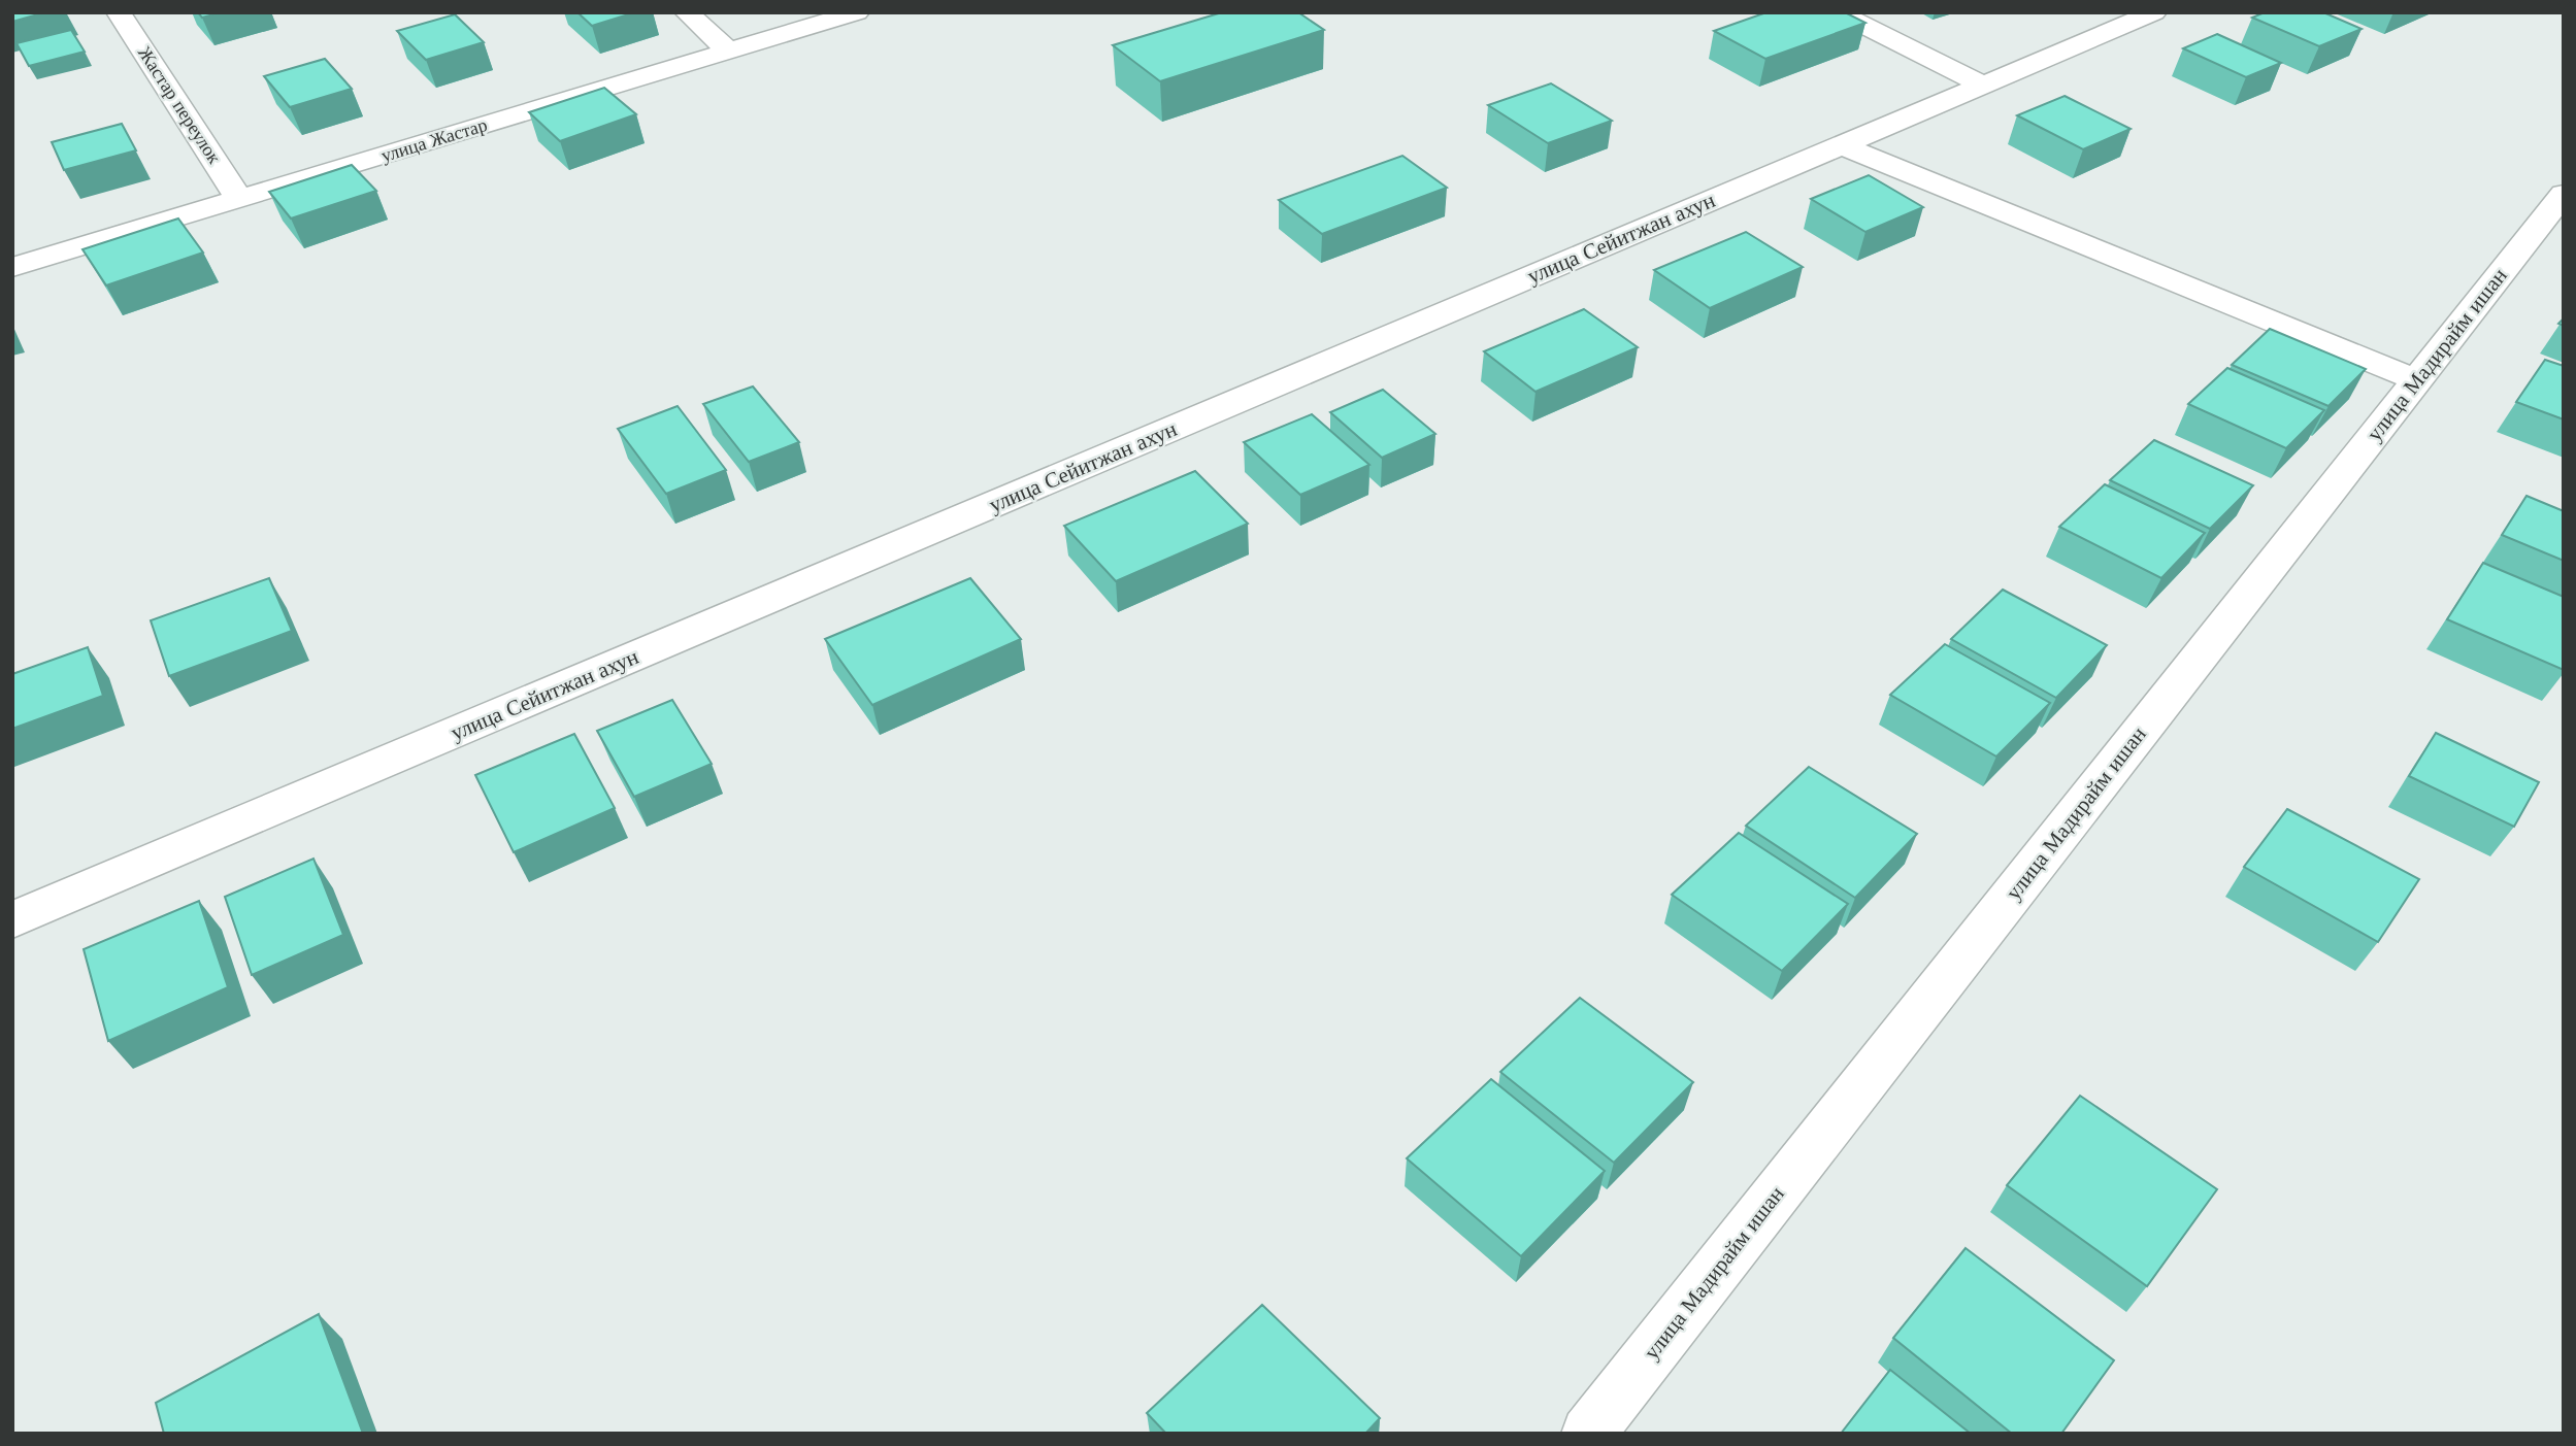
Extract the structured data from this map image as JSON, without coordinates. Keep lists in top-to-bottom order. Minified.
{"streets":{"street":["Жастар переулок","улица Жастар","улица Сейитжан ахун","улица Мадирайм ишан"]},"crossings":[["Жастар переулок","улица Жастар"]]}
